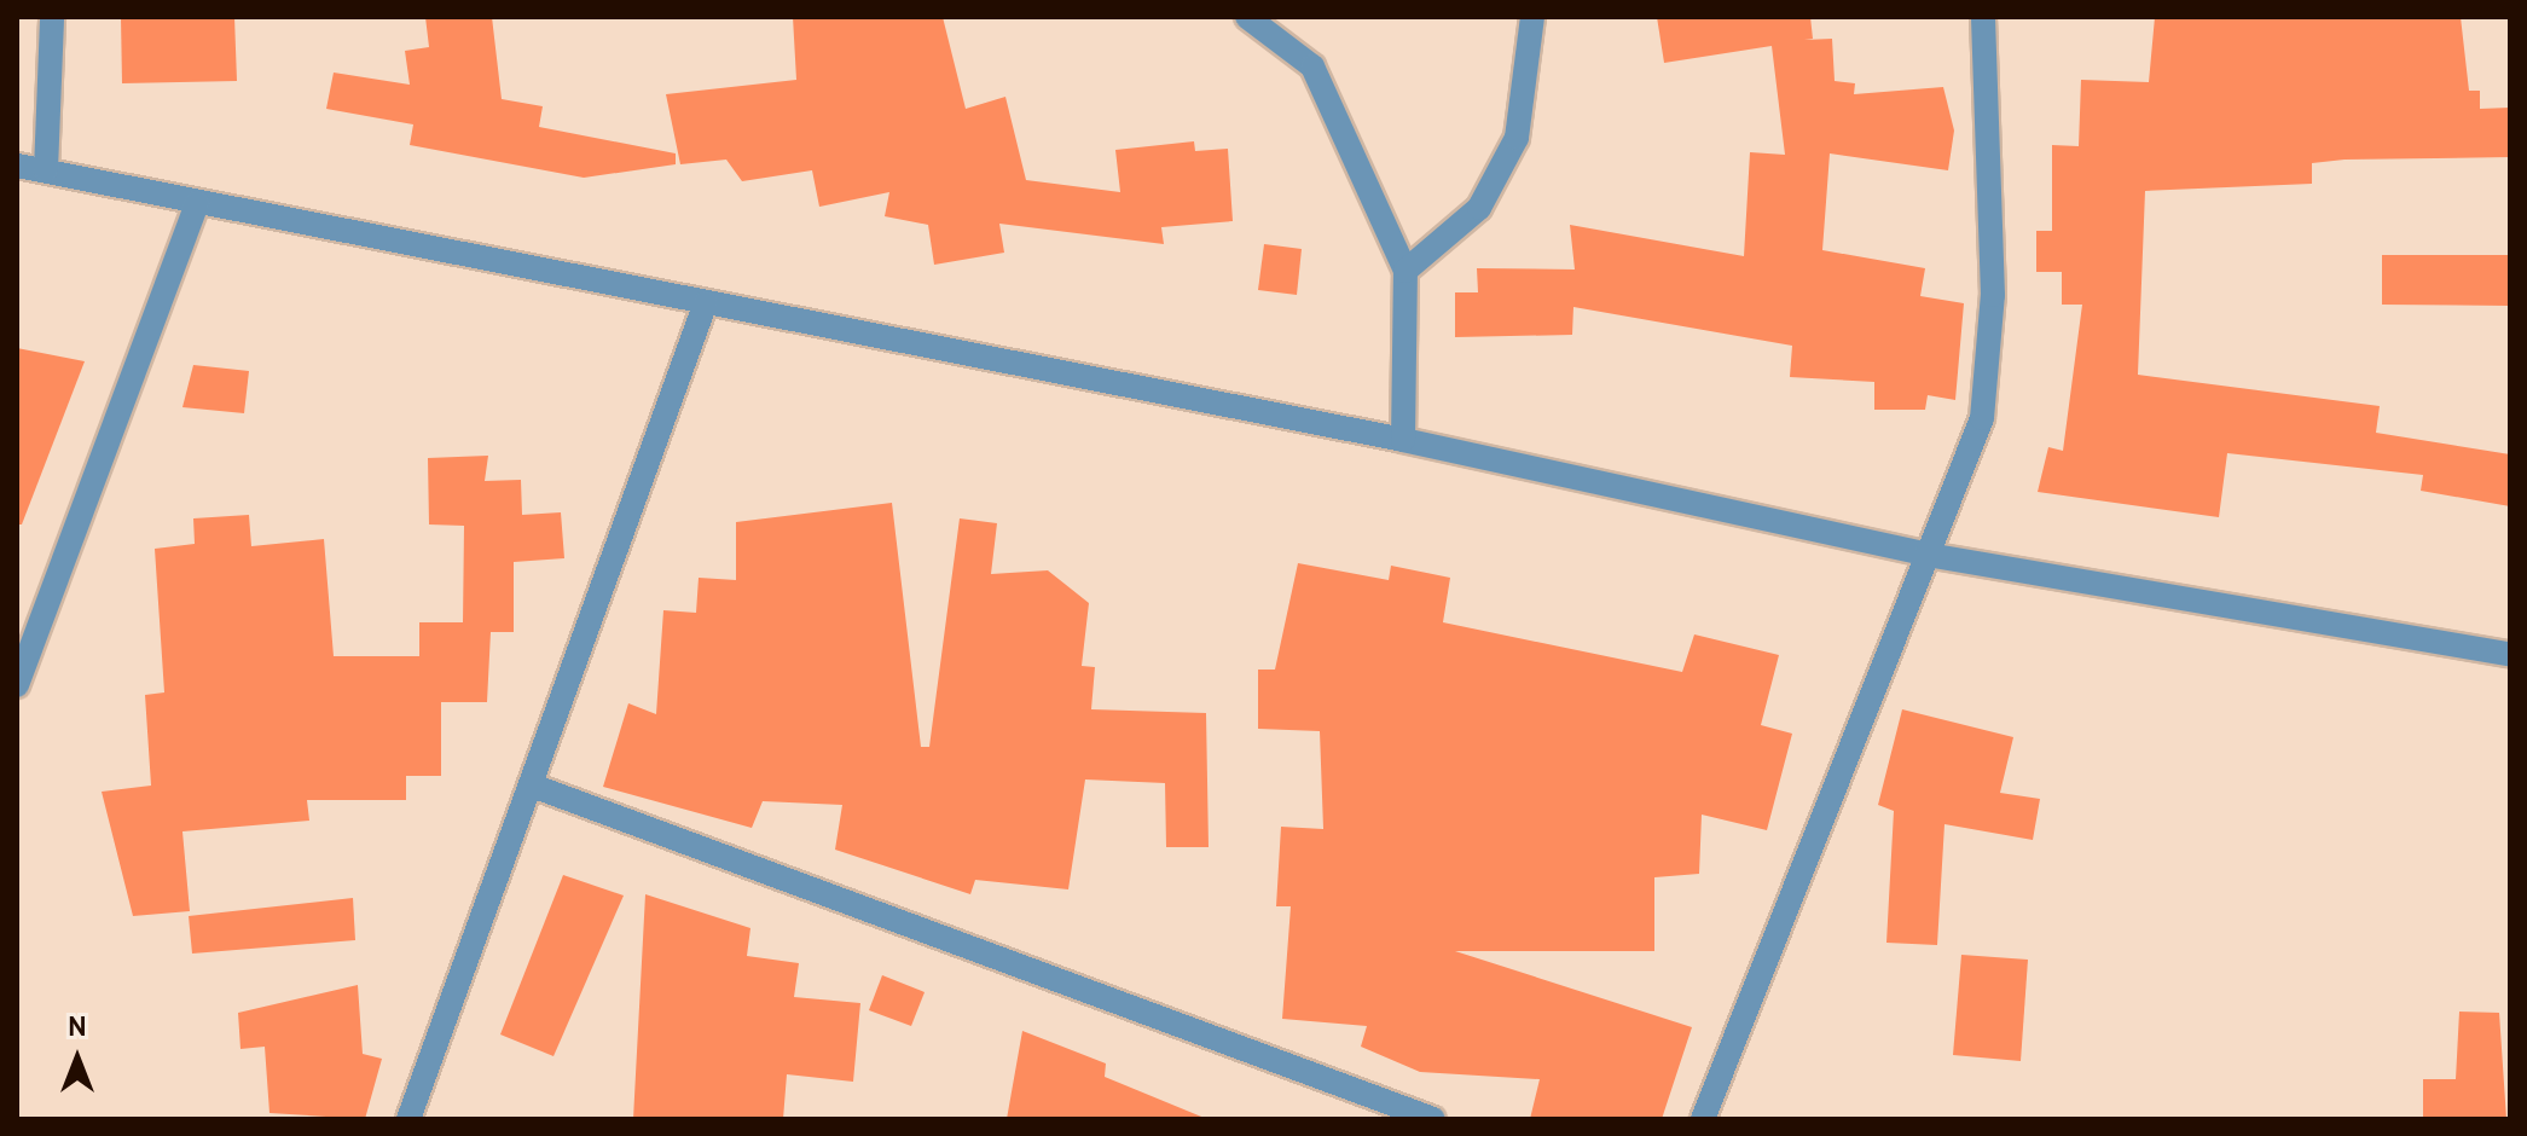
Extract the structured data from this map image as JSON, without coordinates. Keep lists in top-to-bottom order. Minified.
{"north":"top"}
